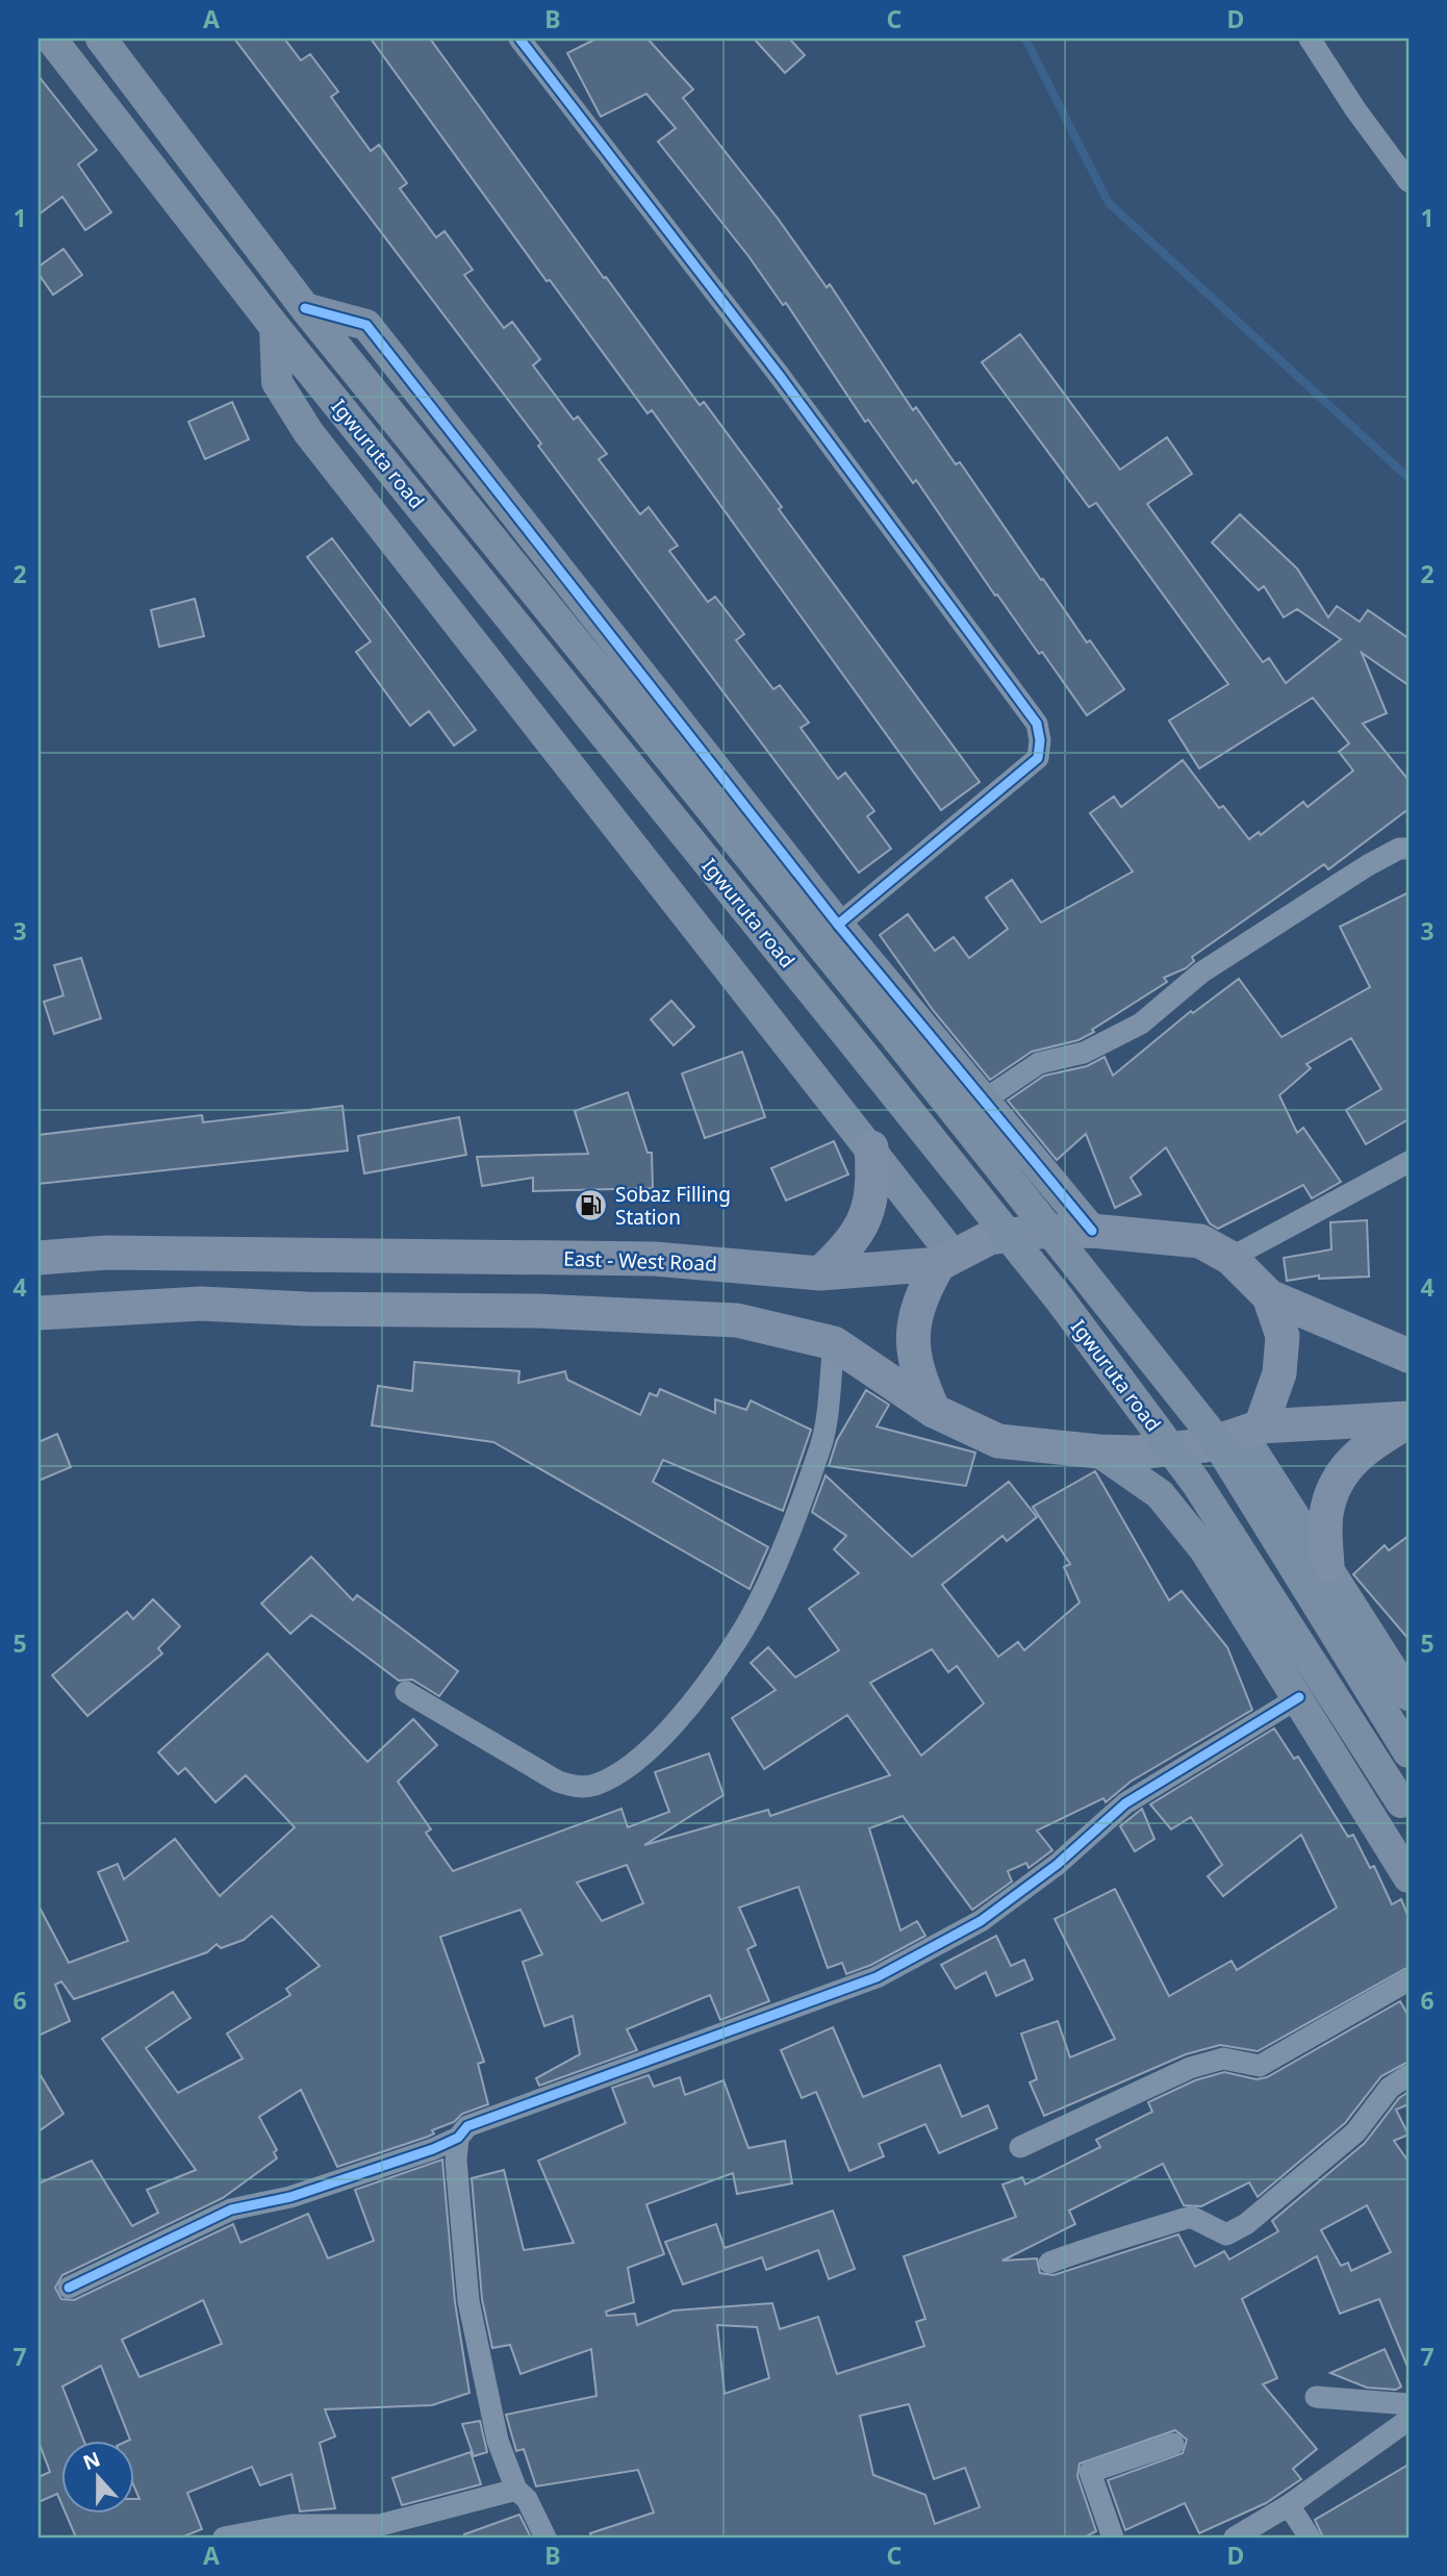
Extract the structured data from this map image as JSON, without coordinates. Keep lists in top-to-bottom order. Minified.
{"streets":{"main road":["Igwuruta road","East - West Road"]},"places":{"fuel station":["Sobaz Filling Station"]},"north":"top","grid":{"columns":["A","B","C","D"],"rows":["1","2","3","4","5","6","7"]}}
